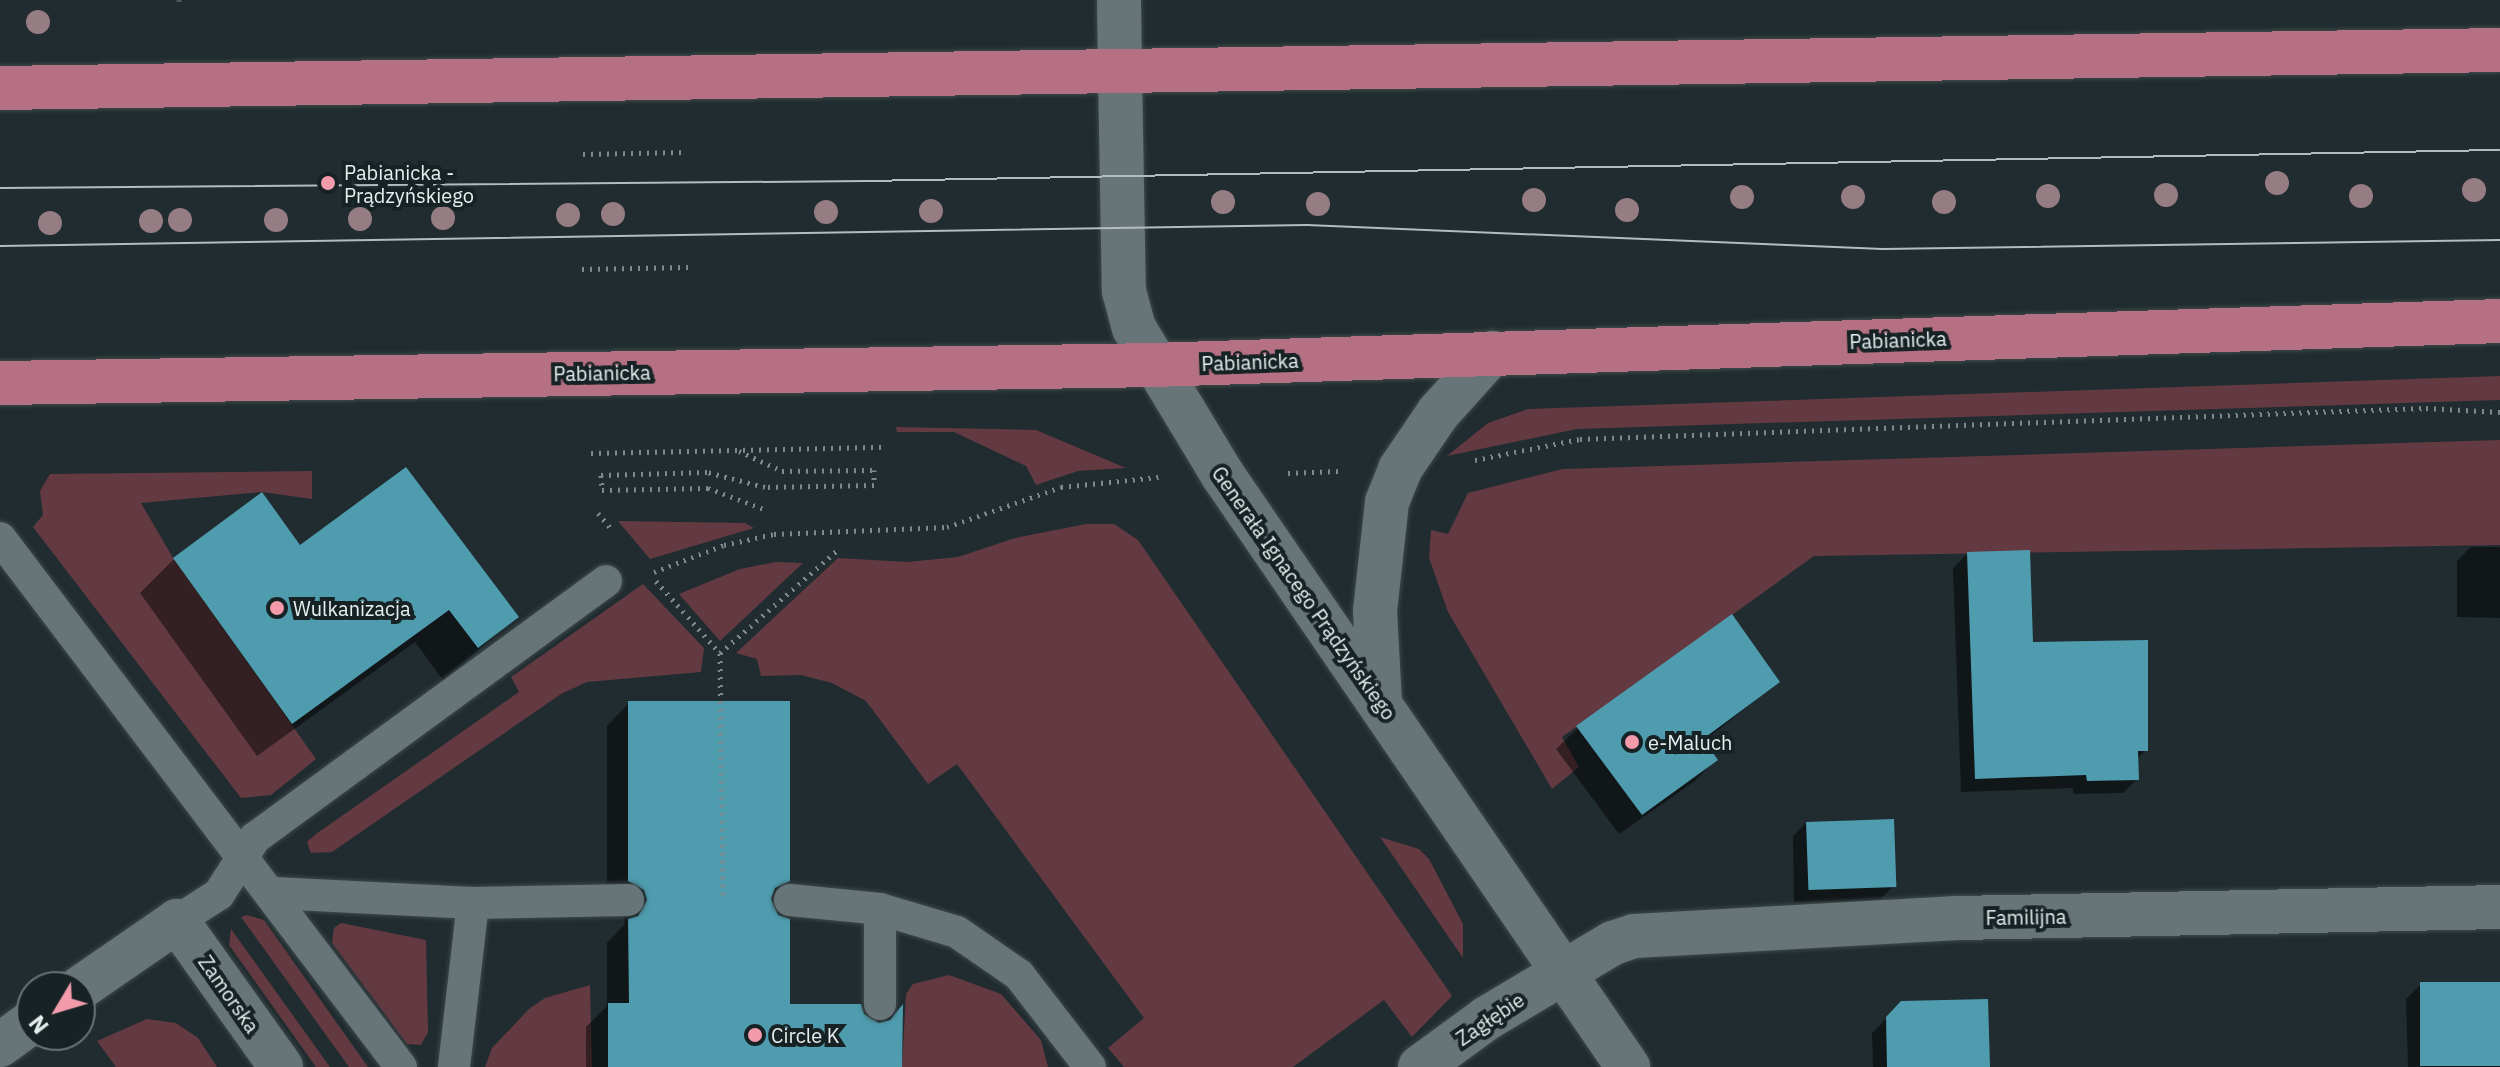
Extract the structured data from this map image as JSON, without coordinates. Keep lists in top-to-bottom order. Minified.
{"streets":{"main road":["Pabianicka"],"street":["Generała Ignacego Prądzyńskiego","Familijna","Zamorska","Zagłębie"]},"crossings":[["Pabianicka","Generała Ignacego Prądzyńskiego"],["Generała Ignacego Prądzyńskiego","Familijna"],["Generała Ignacego Prądzyńskiego","Zagłębie"],["Familijna","Zagłębie"]],"places":["Pabianicka - Prądzyńskiego","Wulkanizacja","e-Maluch","Circle K"],"north":"bottom left"}
